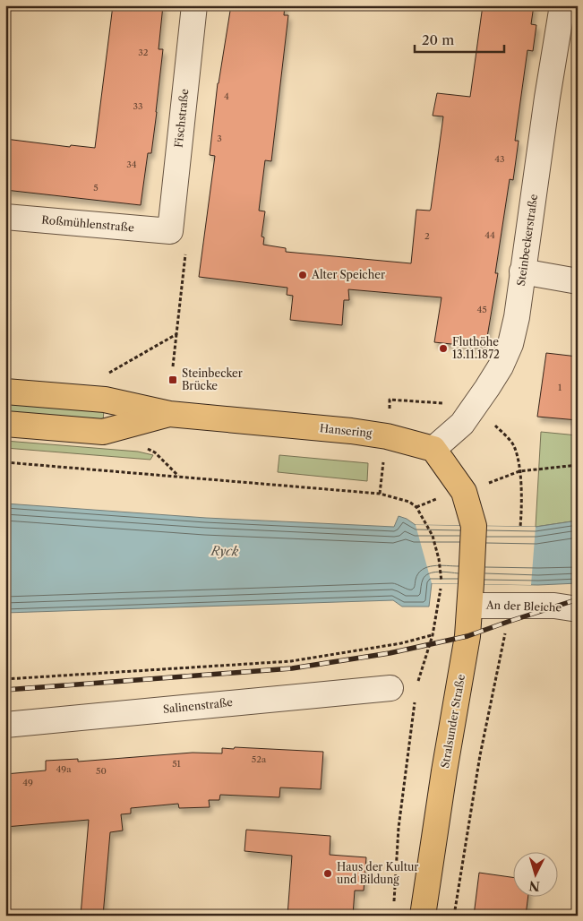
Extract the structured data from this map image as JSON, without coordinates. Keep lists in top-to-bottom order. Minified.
{"streets":{"main road":["Hansering","Stralsunder Straße"],"street":["Fischstraße","Roßmühlenstraße","Steinbeckerstraße","An der Bleiche","Salinenstraße"]},"crossings":[["Fischstraße","Roßmühlenstraße"],["Steinbeckerstraße","Hansering"],["Steinbeckerstraße","Stralsunder Straße"],["Hansering","Stralsunder Straße"],["An der Bleiche","Stralsunder Straße"]],"water":["Ryck"],"places":{"other":["Alter Speicher","Fluthöhe 13.11.1872","Haus der Kultur und Bildung"],"transit":["Steinbecker Brücke"]},"house_numbers":["32","4","33","3","43","34","5","44","2","45","1","52a","51","49a","50","49"],"scale_bar":"20 m","north":"bottom"}
